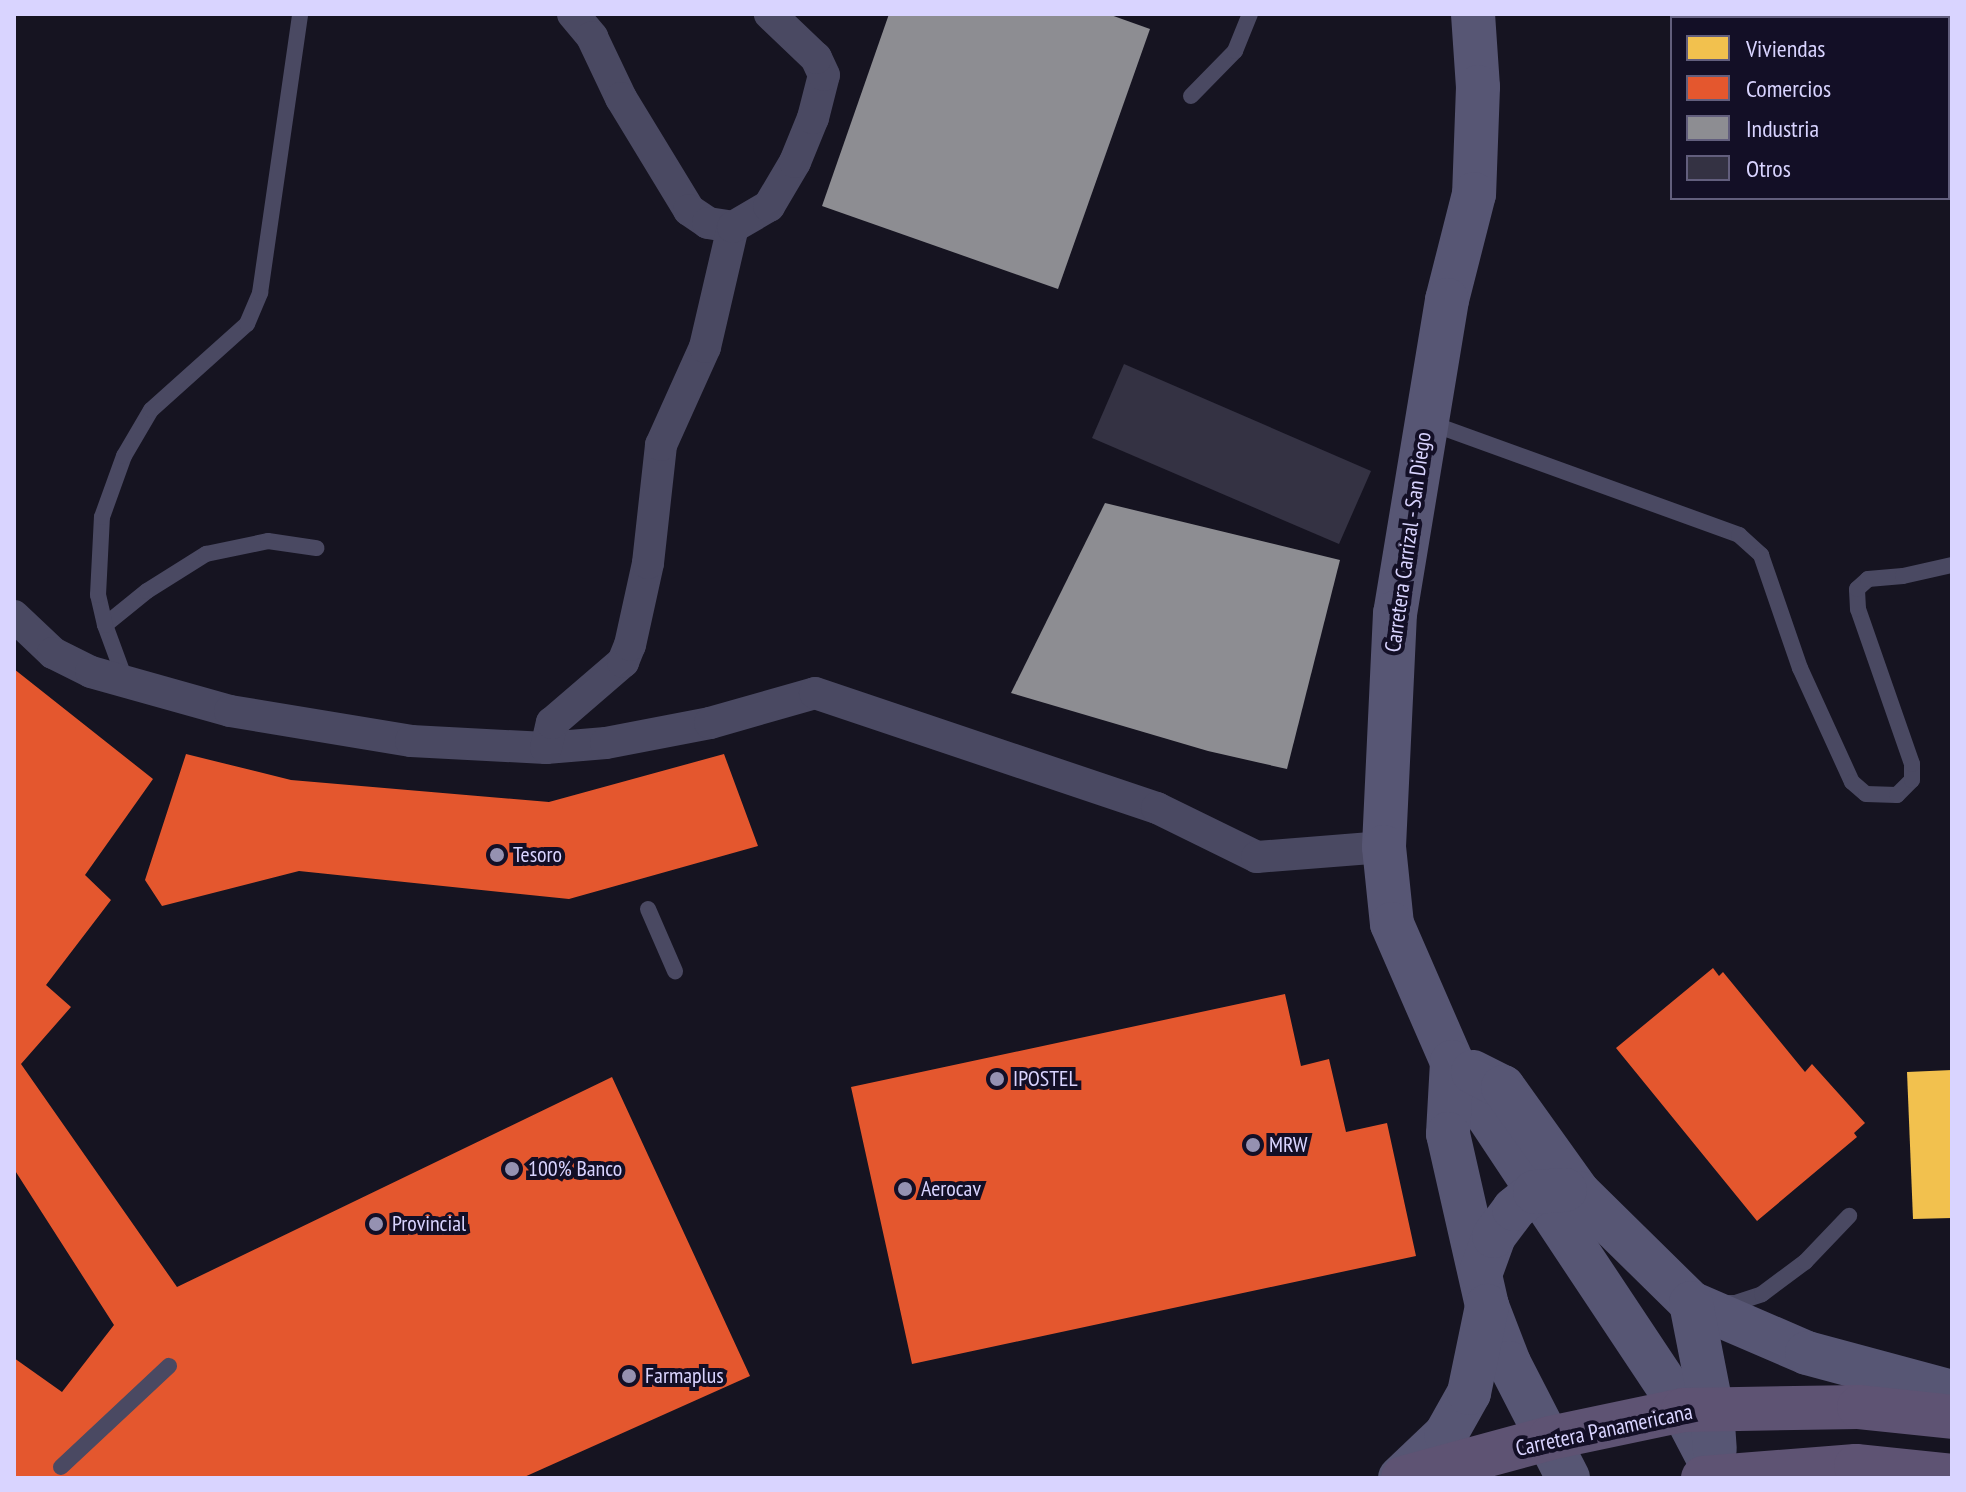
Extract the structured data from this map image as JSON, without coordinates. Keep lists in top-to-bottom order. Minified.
{"streets":{"main road":["Carretera Panamericana"],"street":["Carretera Carrizal - San Diego"]},"crossings":[["Carretera Carrizal - San Diego","Carretera Panamericana"]],"places":["Tesoro","IPOSTEL","MRW","100% Banco","Aerocav","Provincial","Farmaplus"],"legend":["Viviendas","Comercios","Industria","Otros"]}
